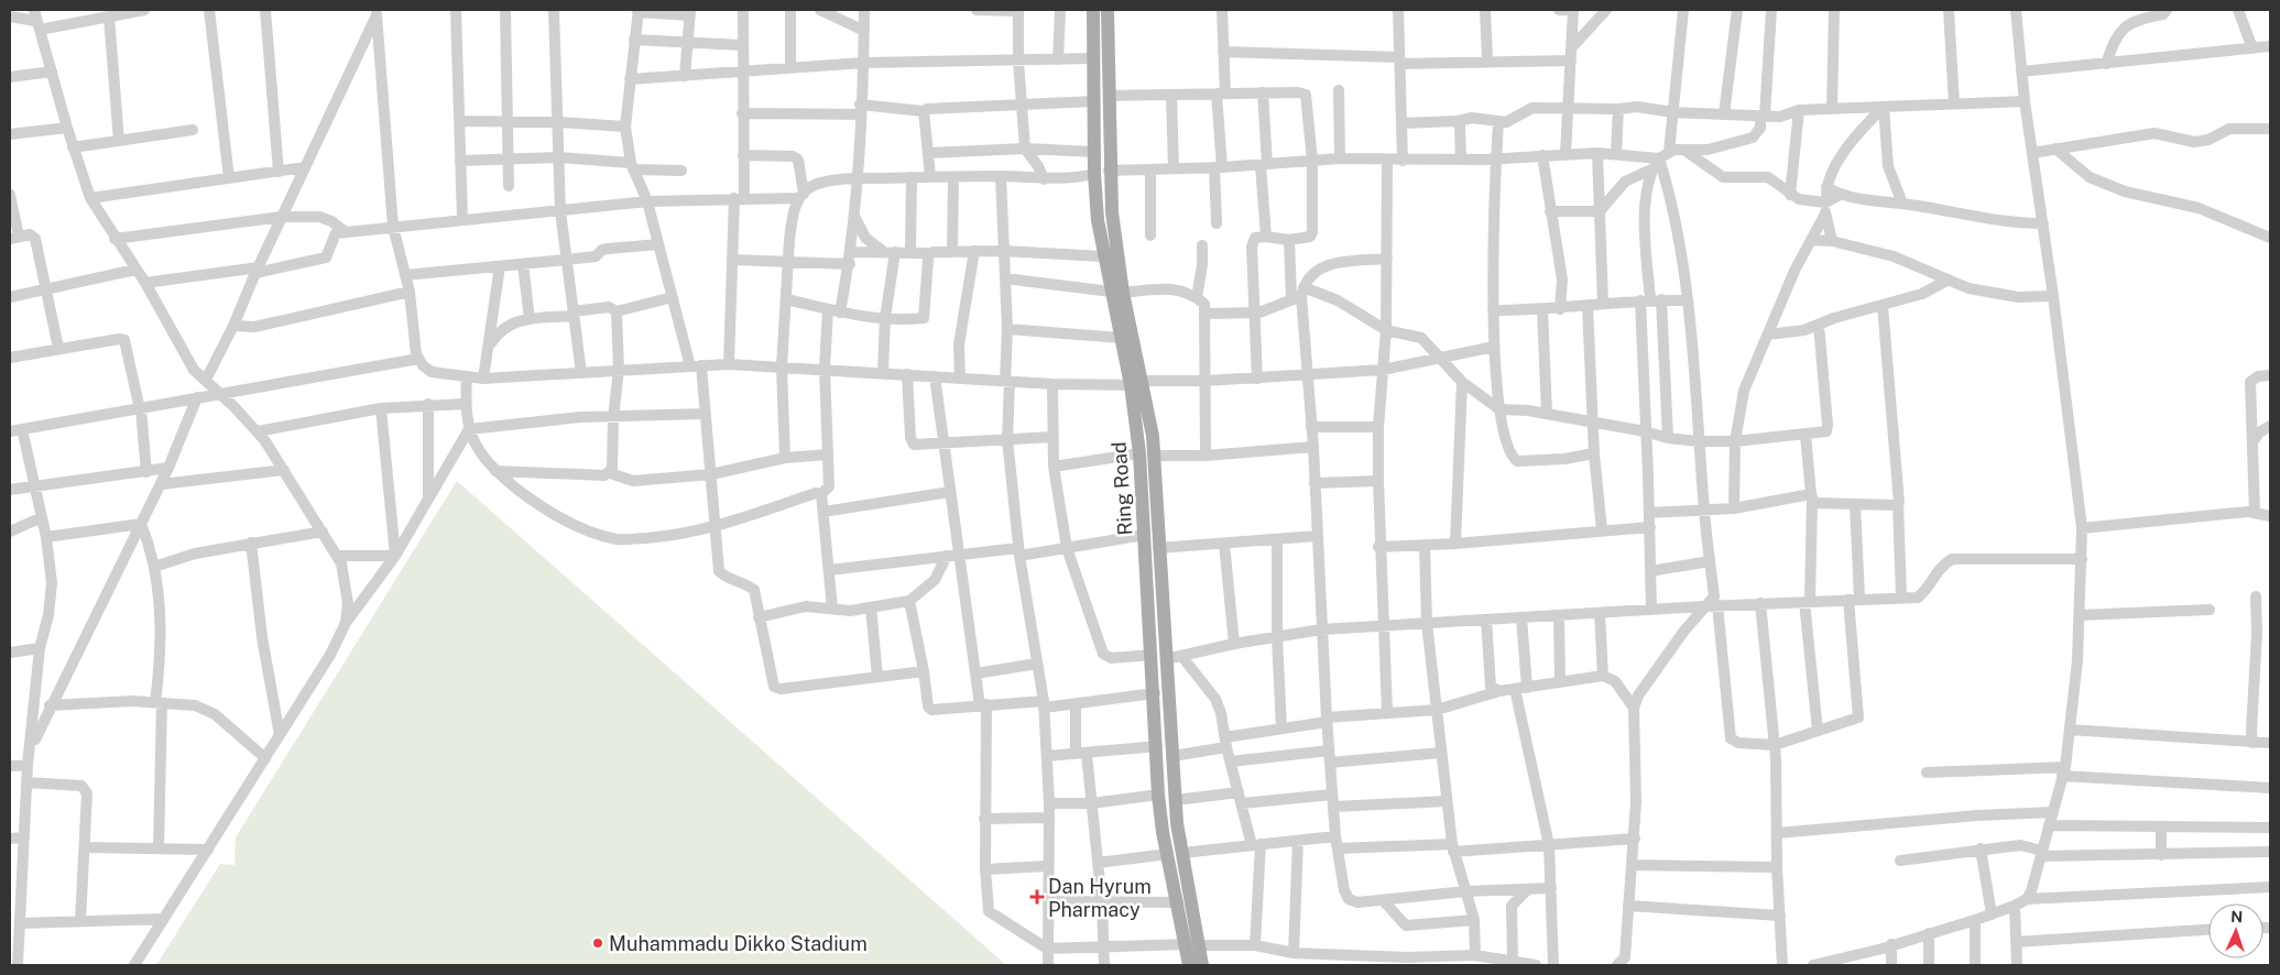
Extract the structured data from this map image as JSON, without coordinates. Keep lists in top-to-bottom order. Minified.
{"streets":{"main road":["Ring Road"]},"places":{"health":["Dan Hyrum Pharmacy"],"other":["Muhammadu Dikko Stadium"]},"north":"top"}
